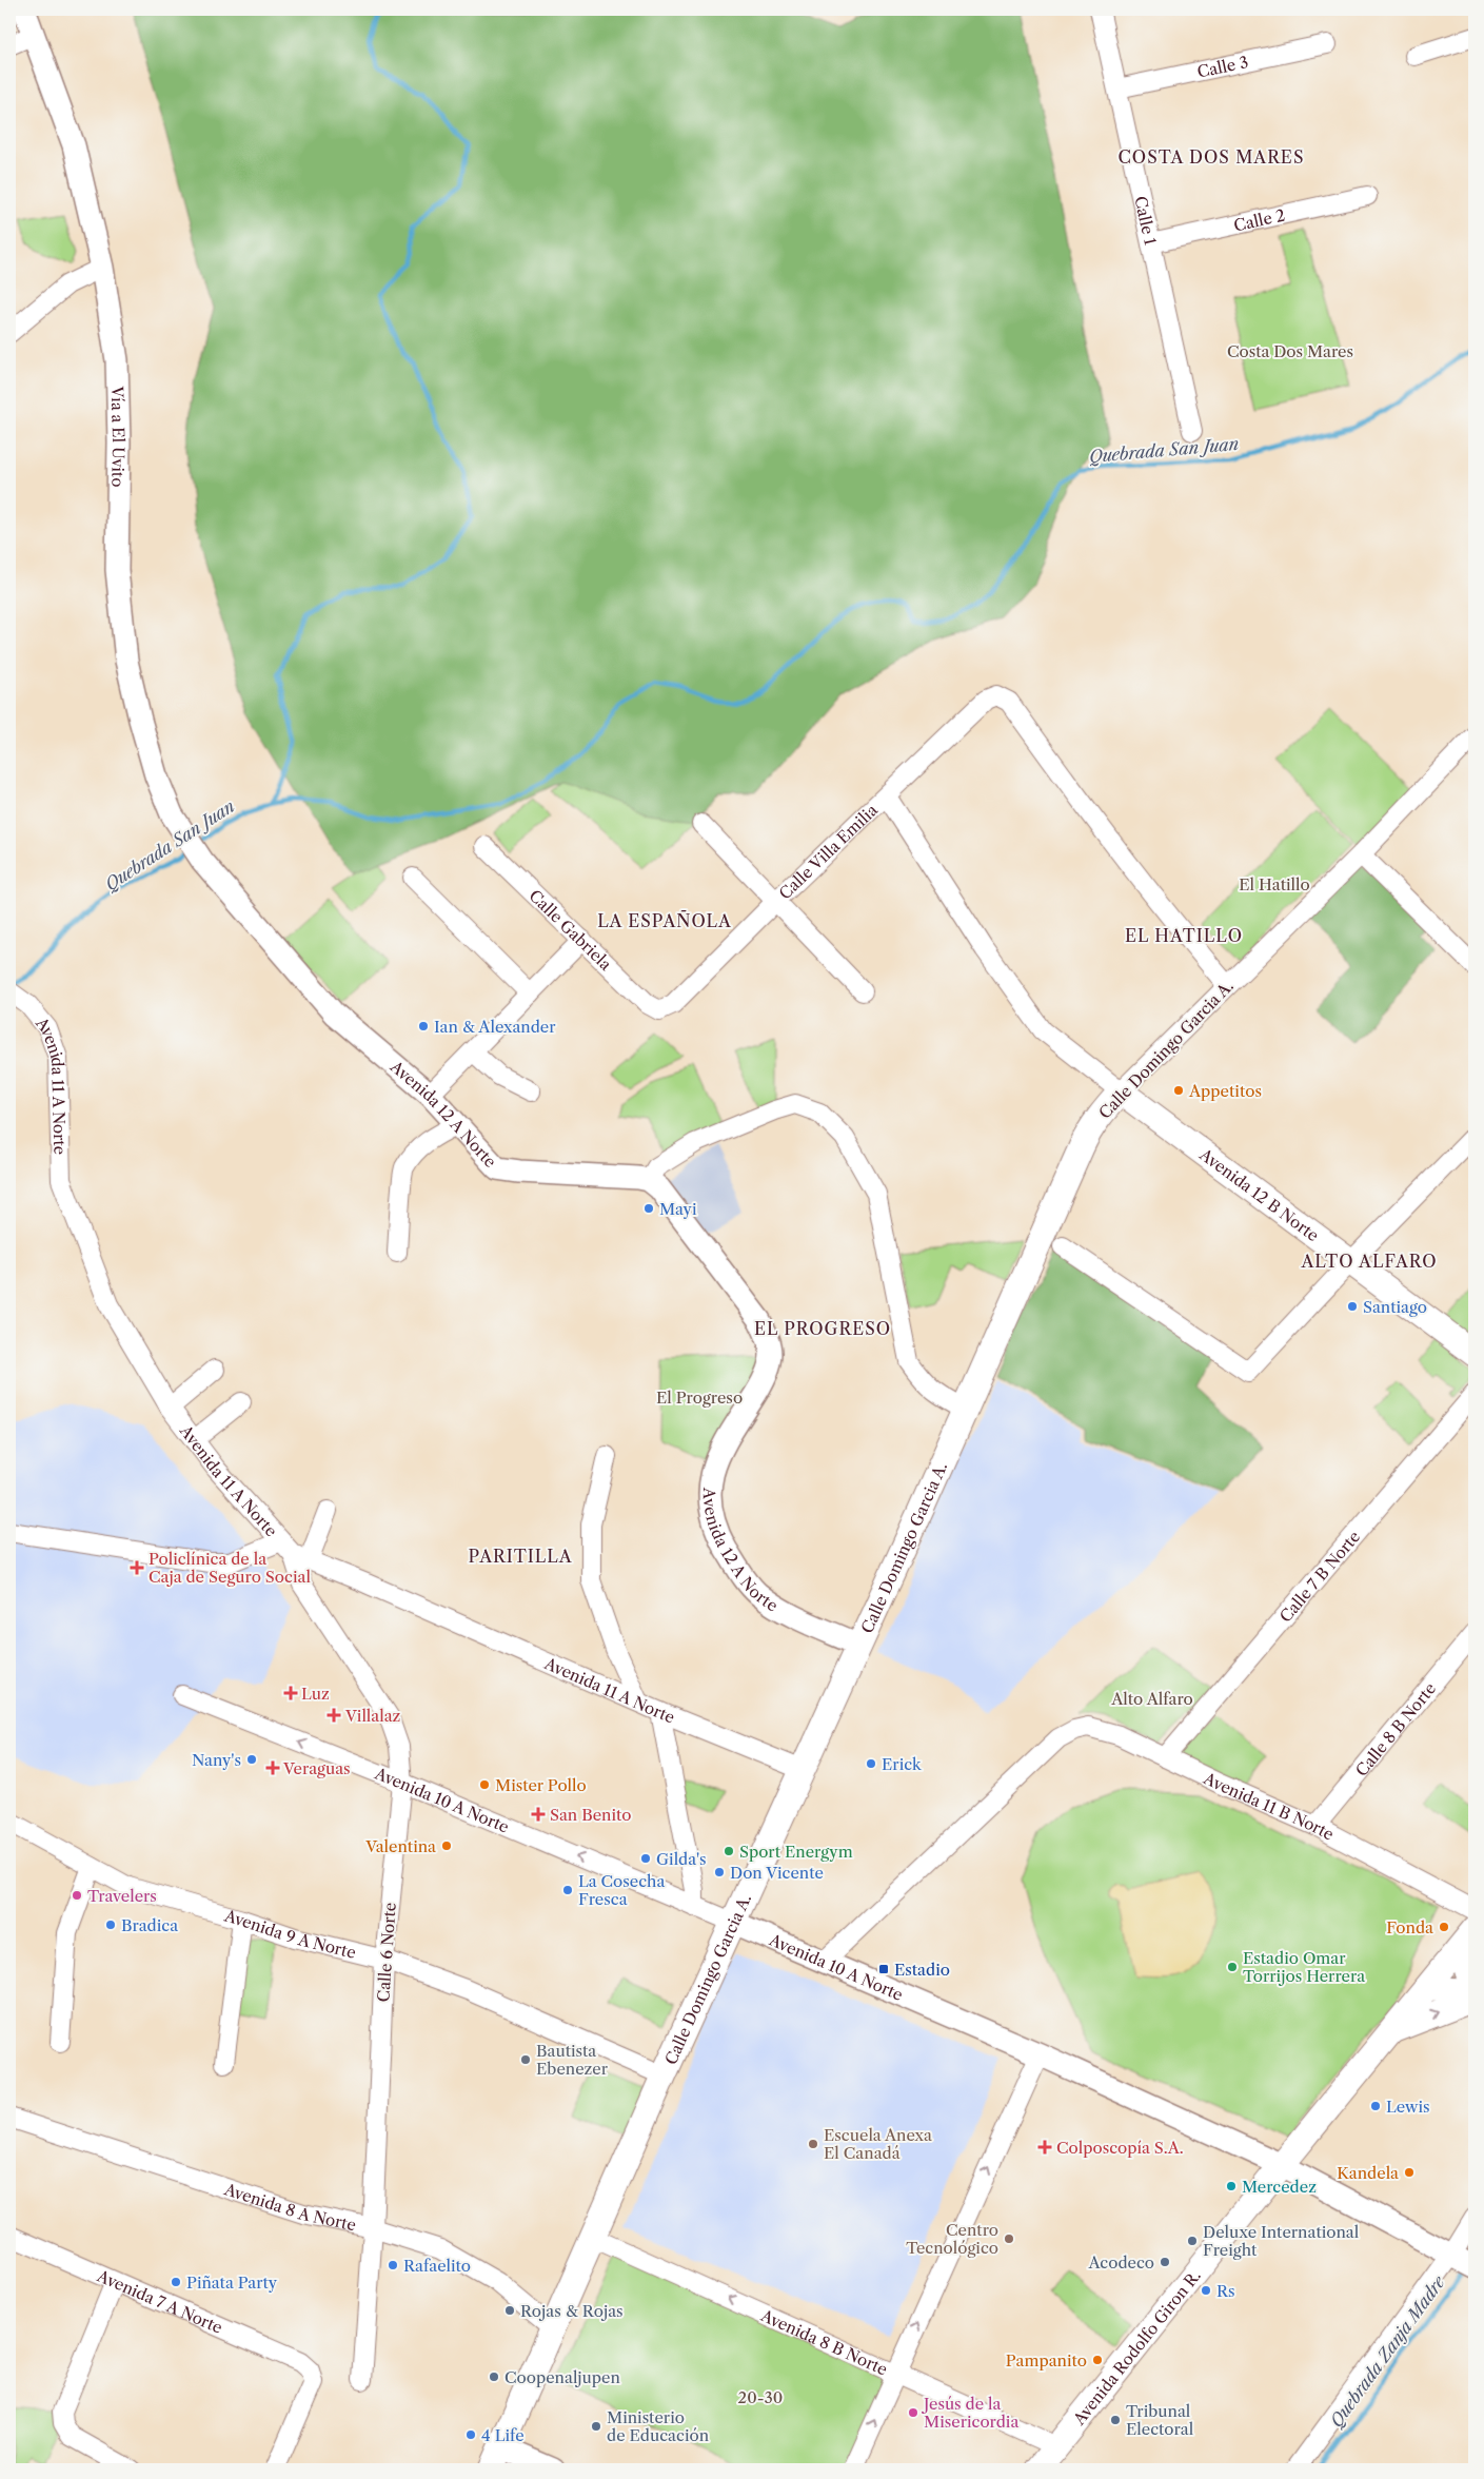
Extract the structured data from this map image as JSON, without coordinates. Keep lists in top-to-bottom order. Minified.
{"streets":{"main road":["Calle Domingo Garcia A.","Avenida 12 B Norte","Avenida Rodolfo Giron R."],"street":["Calle 3","Calle 1","Calle 2","Vía a El Uvito","Calle Villa Emilia","Calle Gabriela","Avenida 11 A Norte","Avenida 12 A Norte","Calle 7 B Norte","Calle 8 B Norte","Avenida 10 A Norte","Avenida 11 B Norte","Avenida 9 A Norte","Calle 6 Norte","Avenida 8 A Norte","Avenida 7 A Norte","Avenida 8 B Norte"]},"crossings":[["Calle 3","Calle 1"],["Calle 1","Calle 2"],["Vía a El Uvito","Avenida 12 A Norte"],["Calle Villa Emilia","Calle Gabriela"],["Calle Villa Emilia","Calle Domingo Garcia A."],["Calle Domingo Garcia A.","Avenida 11 A Norte"],["Calle Domingo Garcia A.","Avenida 12 A Norte"],["Calle Domingo Garcia A.","Avenida 12 B Norte"],["Calle Domingo Garcia A.","Avenida 10 A Norte"],["Calle Domingo Garcia A.","Avenida 9 A Norte"],["Calle Domingo Garcia A.","Avenida 8 A Norte"],["Calle Domingo Garcia A.","Avenida 8 B Norte"],["Avenida 11 A Norte","Calle 6 Norte"],["Calle 7 B Norte","Avenida 11 B Norte"],["Calle 8 B Norte","Avenida 11 B Norte"],["Avenida 10 A Norte","Avenida 11 B Norte"],["Avenida 10 A Norte","Calle 6 Norte"],["Avenida 10 A Norte","Avenida Rodolfo Giron R."],["Avenida 9 A Norte","Calle 6 Norte"],["Calle 6 Norte","Avenida 8 A Norte"],["Avenida 8 B Norte","Avenida Rodolfo Giron R."]],"one_way":["Avenida 10 A Norte","Avenida 8 B Norte"],"districts":["COSTA DOS MARES","LA ESPAÑOLA","EL HATILLO","ALTO ALFARO","EL PROGRESO","PARITILLA"],"water":["Quebrada San Juan","Quebrada Zanja Madre"],"parks":["Costa Dos Mares","El Hatillo","El Progreso","Alto Alfaro","20-30"],"places":{"other":["Ian & Alexander","Appetitos","Mayi","Santiago","Nany's","Erick","Mister Pollo","Valentina","Sport Energym","Gilda's","Don Vicente","La Cosecha Fresca","Travelers","Bradica","Fonda","Estadio Omar Torrijos Herrera","Bautista Ebenezer","Lewis","Escuela Anexa El Canadá","Kandela","Mercedez","Centro Tecnológico","Deluxe International Freight","Acodeco","Rafaelito","Piñata Party","Rs","Rojas & Rojas","Pampanito","Coopenaljupen","Jesús de la Misericordia","Tribunal Electoral","Ministerio de Educación","4 Life"],"health":["Policlínica de la Caja de Seguro Social","Luz","Villalaz","Veraguas","San Benito","Colposcopía S.A."],"transit":["Estadio"]}}
